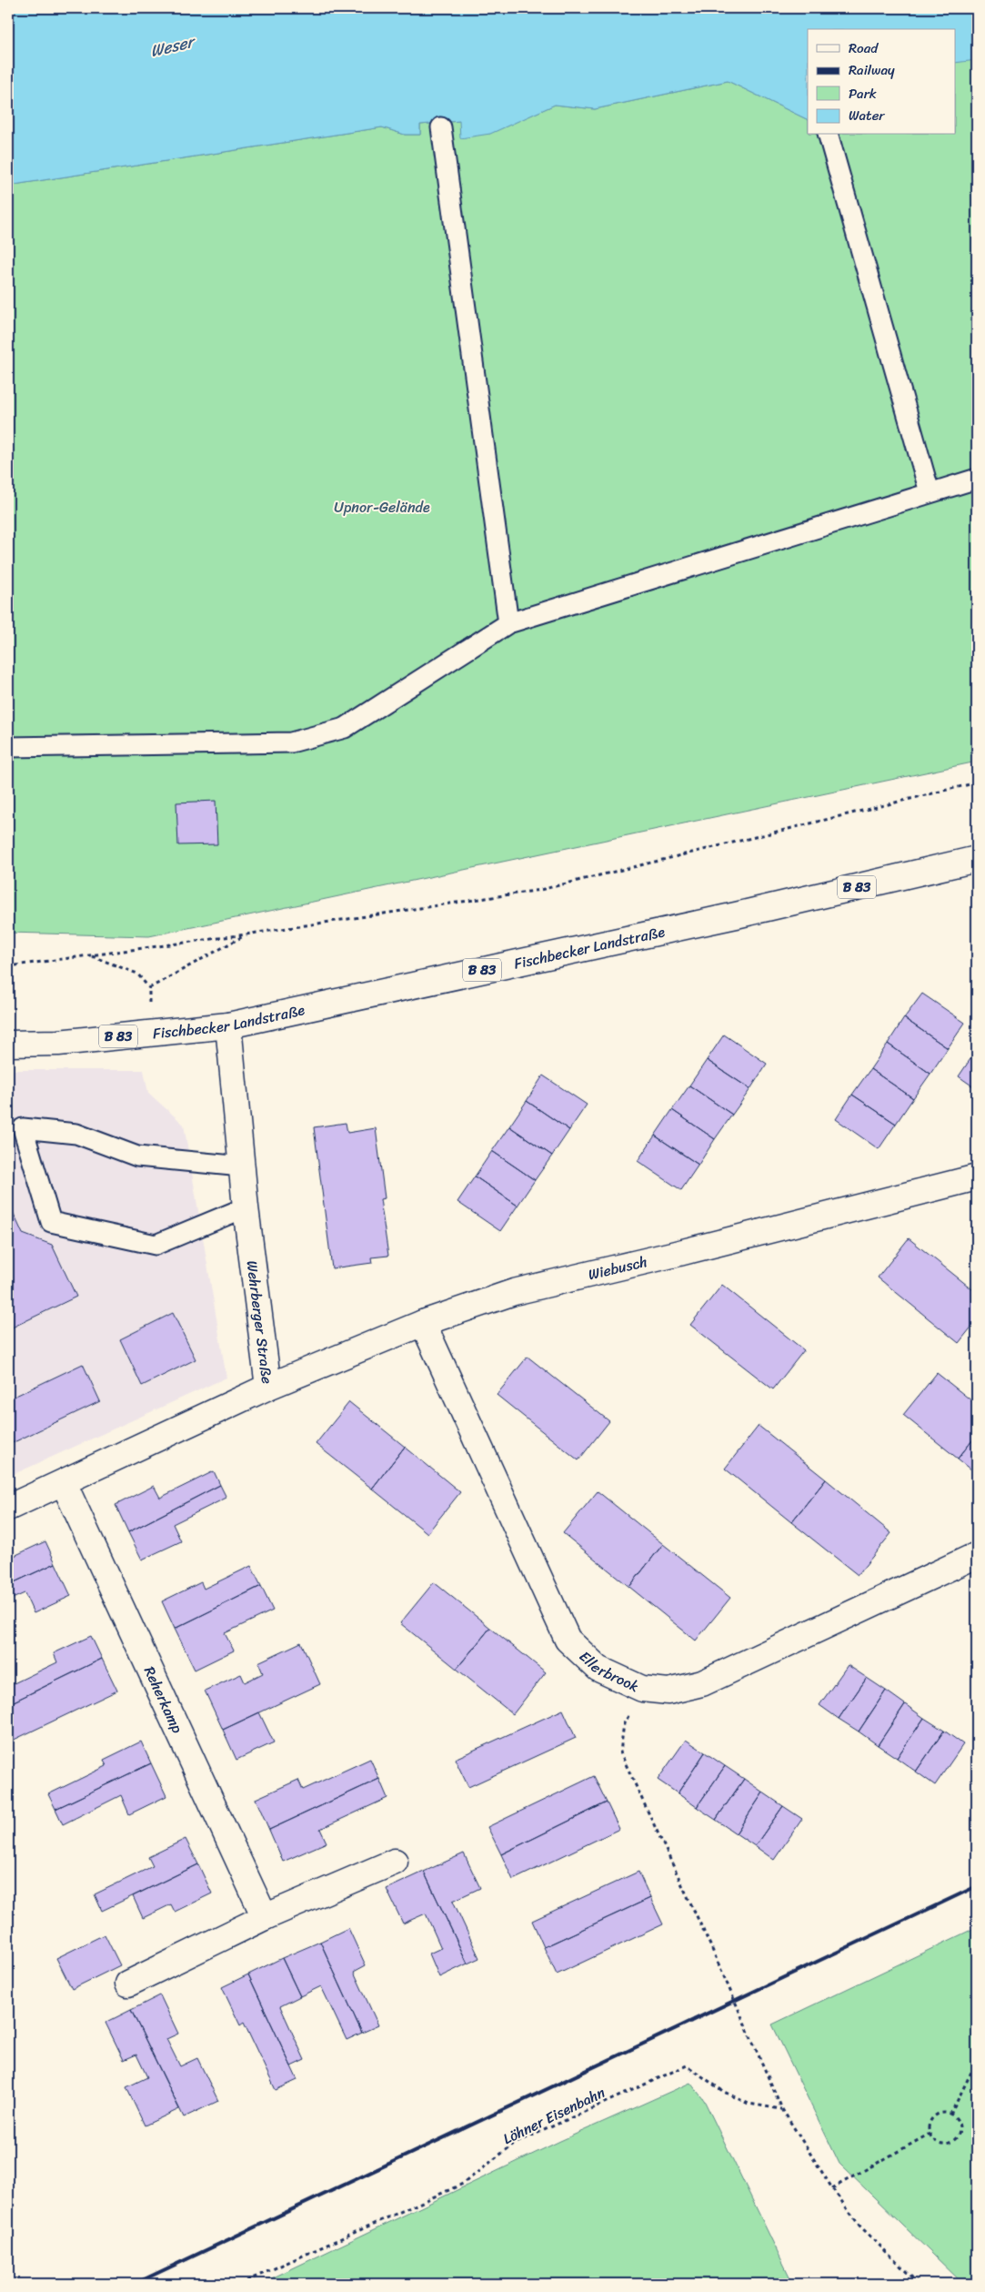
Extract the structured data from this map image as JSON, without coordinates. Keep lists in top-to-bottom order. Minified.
{"streets":{"street":["B 83","Fischbecker Landstraße","Wiebusch","Wehrberger Straße","Ellerbrook","Reherkamp"],"path":["Löhner Eisenbahn"]},"crossings":[["Fischbecker Landstraße","Wehrberger Straße"],["Wiebusch","Wehrberger Straße"],["Wiebusch","Ellerbrook"],["Wehrberger Straße","Reherkamp"]],"water":["Weser"],"parks":["Upnor-Gelände"],"legend":["Road","Railway","Park","Water"]}
